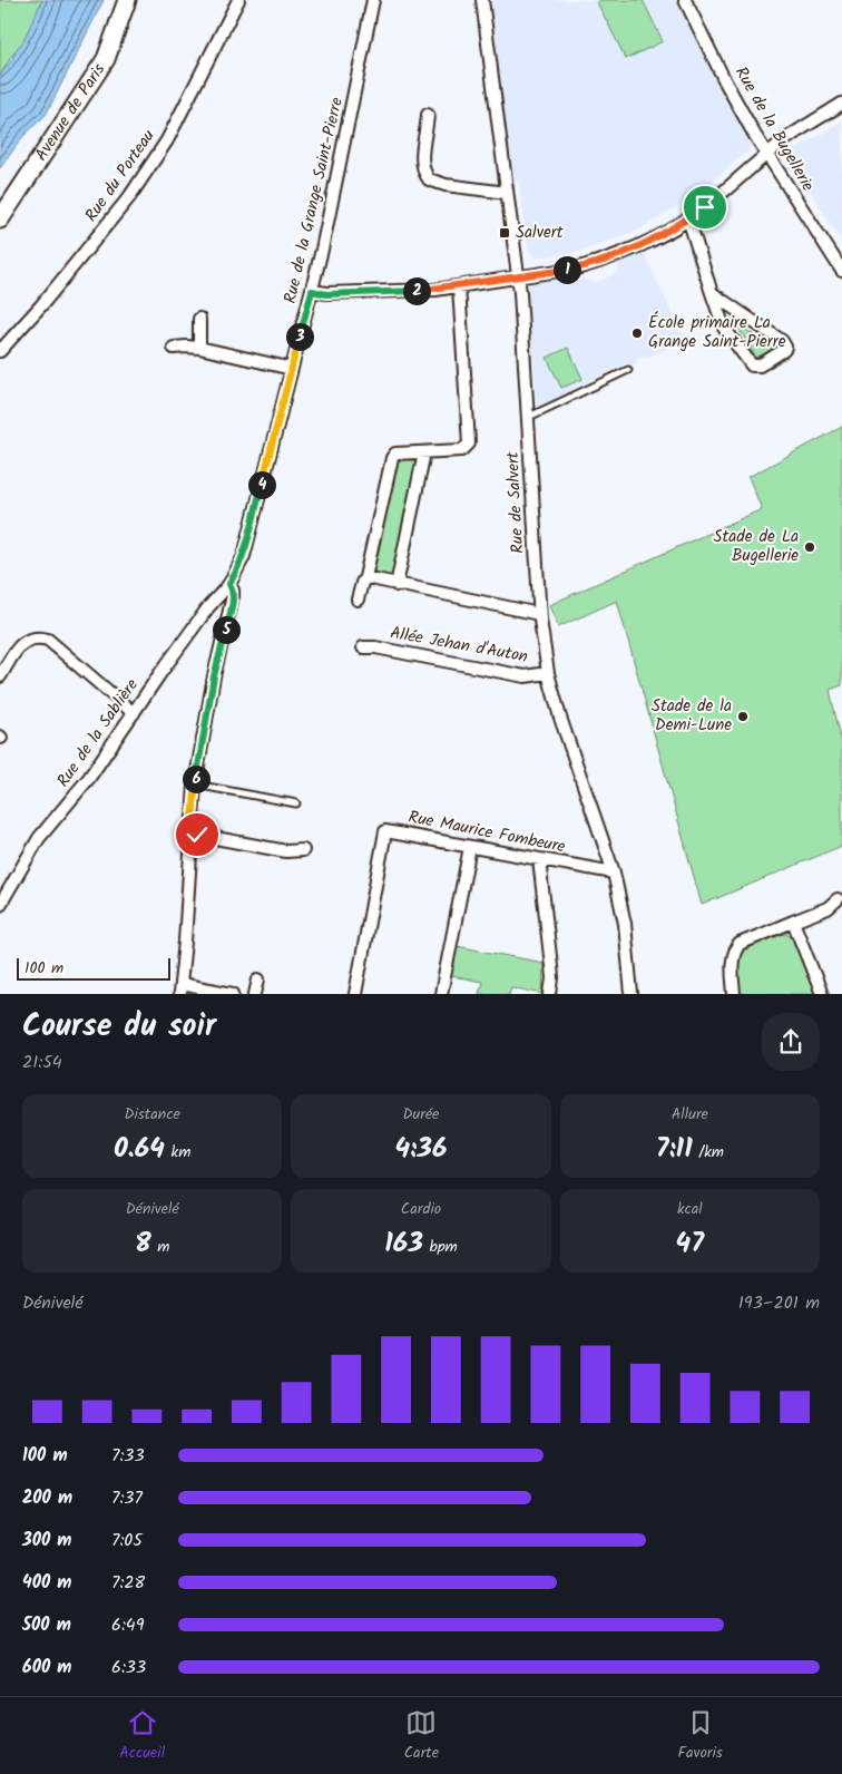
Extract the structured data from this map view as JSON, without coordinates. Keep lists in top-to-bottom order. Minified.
{"streets":{"main road":["Avenue de Paris"],"street":["Rue de la Bugellerie","Rue du Porteau","Rue de la Grange Saint-Pierre","Rue de Salvert","Allée Jehan d'Auton","Rue de la Sablière","Rue Maurice Fombeure"]},"crossings":[["Rue de la Grange Saint-Pierre","Rue de la Sablière"],["Rue de Salvert","Allée Jehan d'Auton"],["Rue de Salvert","Rue Maurice Fombeure"]],"places":{"transit":["Salvert"],"other":["École primaire La Grange Saint-Pierre","Stade de La Bugellerie","Stade de la Demi-Lune"]},"scale_bar":"100 m","page":{"pins":["1","2","3","4","5","6"],"scale":"100 m","heading":["Course du soir","21:54"],"stats":[["Distance","0.64 km"],["Durée","4:36"],["Allure","7:11 /km"],["Dénivelé","8 m"],["Cardio","163 bpm"],["kcal","47"]],"chart":["Dénivelé","193–201 m"],"list":[{"name":"100 m","note":"7:33"},{"name":"200 m","note":"7:37"},{"name":"300 m","note":"7:05"},{"name":"400 m","note":"7:28"},{"name":"500 m","note":"6:49"},{"name":"600 m","note":"6:33"}],"tabs":["Accueil","Carte","Favoris"]}}
